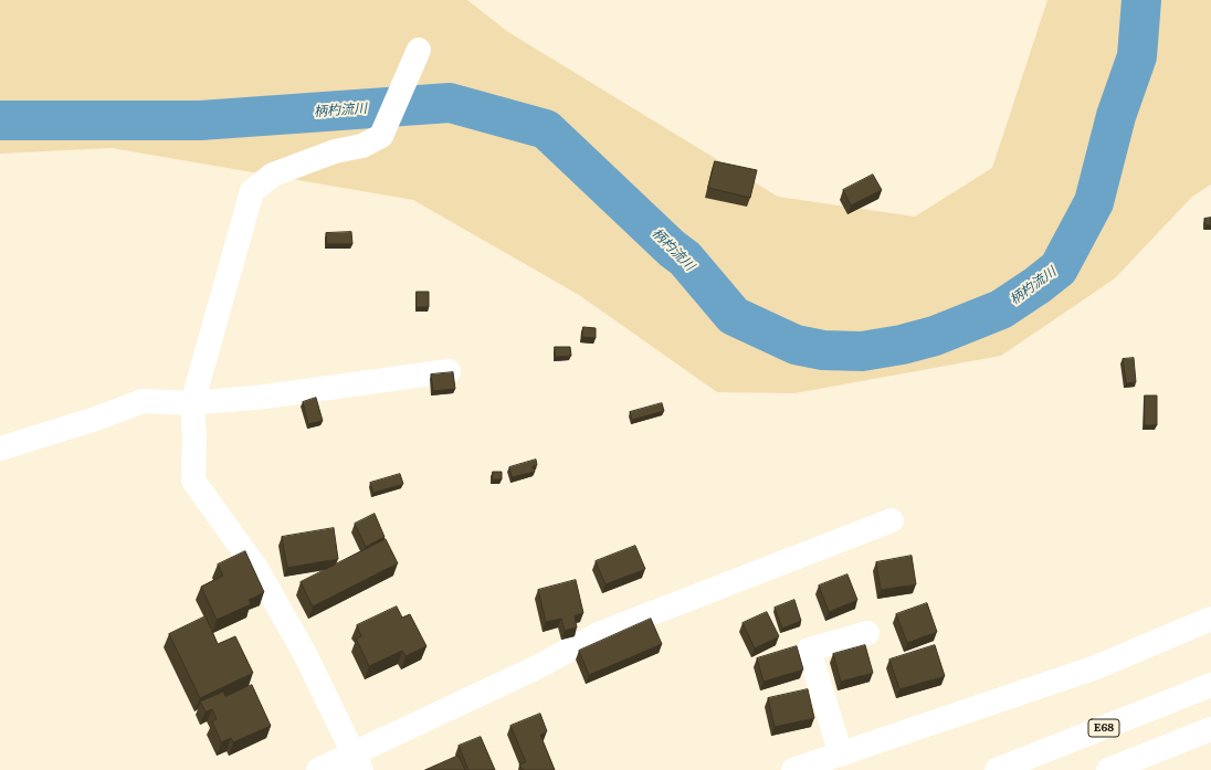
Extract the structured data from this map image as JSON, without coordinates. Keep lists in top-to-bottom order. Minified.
{"streets":{"main road":["E68"]},"water":["柄杓流川"]}
